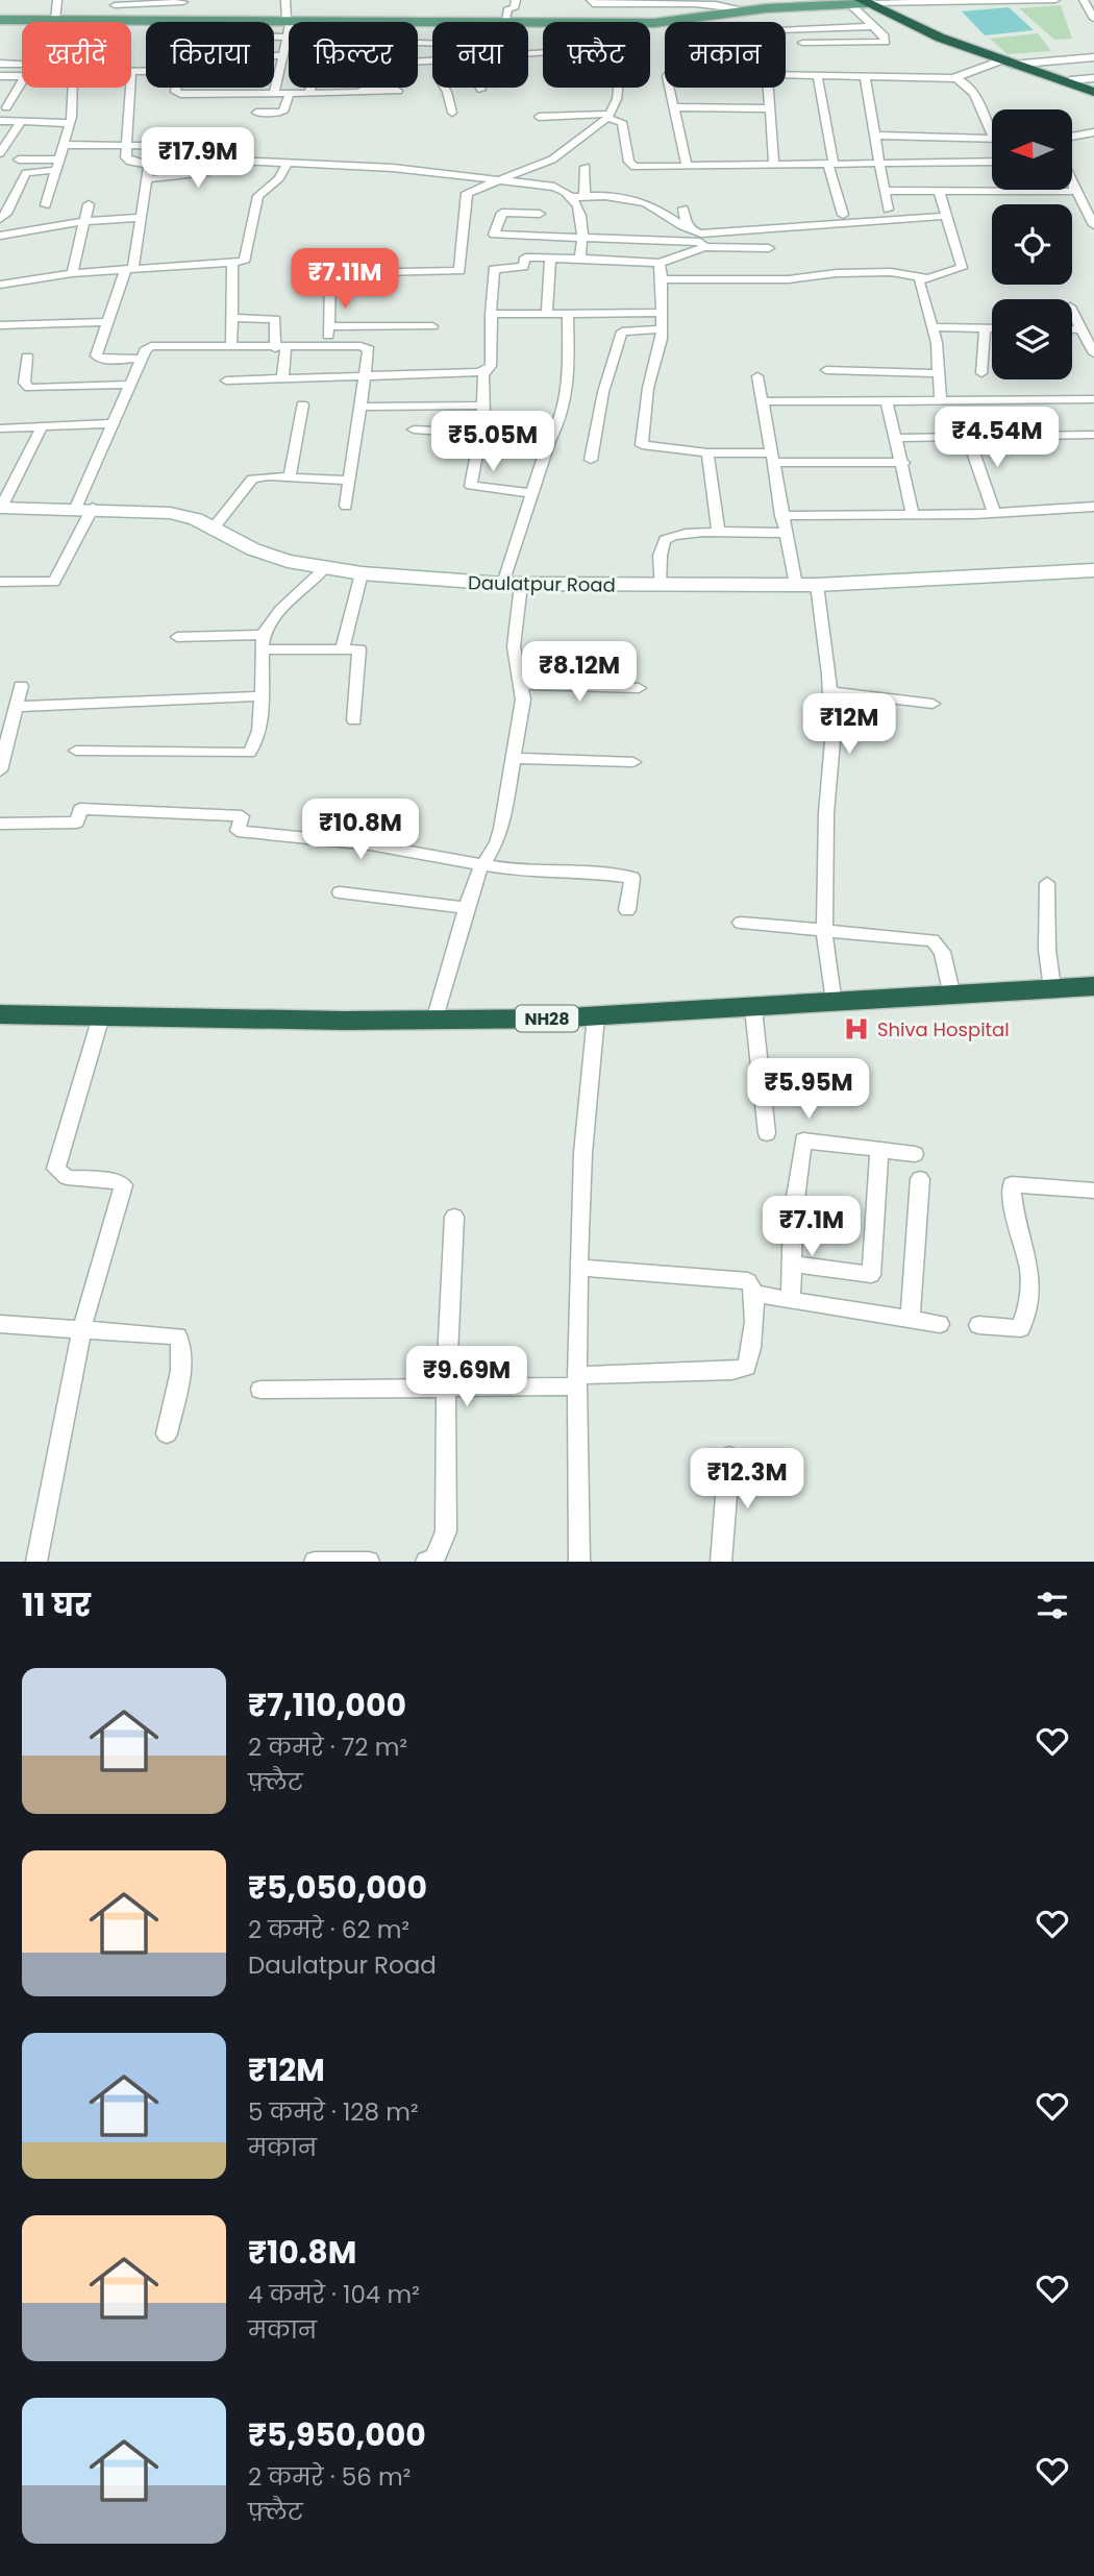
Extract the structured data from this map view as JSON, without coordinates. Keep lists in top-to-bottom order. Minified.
{"streets":{"highway":["NH28"],"street":["Daulatpur Road"]},"places":{"hospital":["Shiva Hospital"]},"north":"left","page":{"chip":["खरीदें","किराया","फ़िल्टर","नया","फ़्लैट","मकान"],"price":["₹17.9M","₹7.11M","₹4.54M","₹5.05M","₹8.12M","₹12M","₹10.8M","₹5.95M","₹7.1M","₹9.69M","₹12.3M"],"heading":"11 घर","list":[{"name":"₹7,110,000","note":"2 कमरे · 72 m² · फ़्लैट"},{"name":"₹5,050,000","note":"2 कमरे · 62 m² · Daulatpur Road"},{"name":"₹12M","note":"5 कमरे · 128 m² · मकान"},{"name":"₹10.8M","note":"4 कमरे · 104 m² · मकान"},{"name":"₹5,950,000","note":"2 कमरे · 56 m² · फ़्लैट"}]}}
